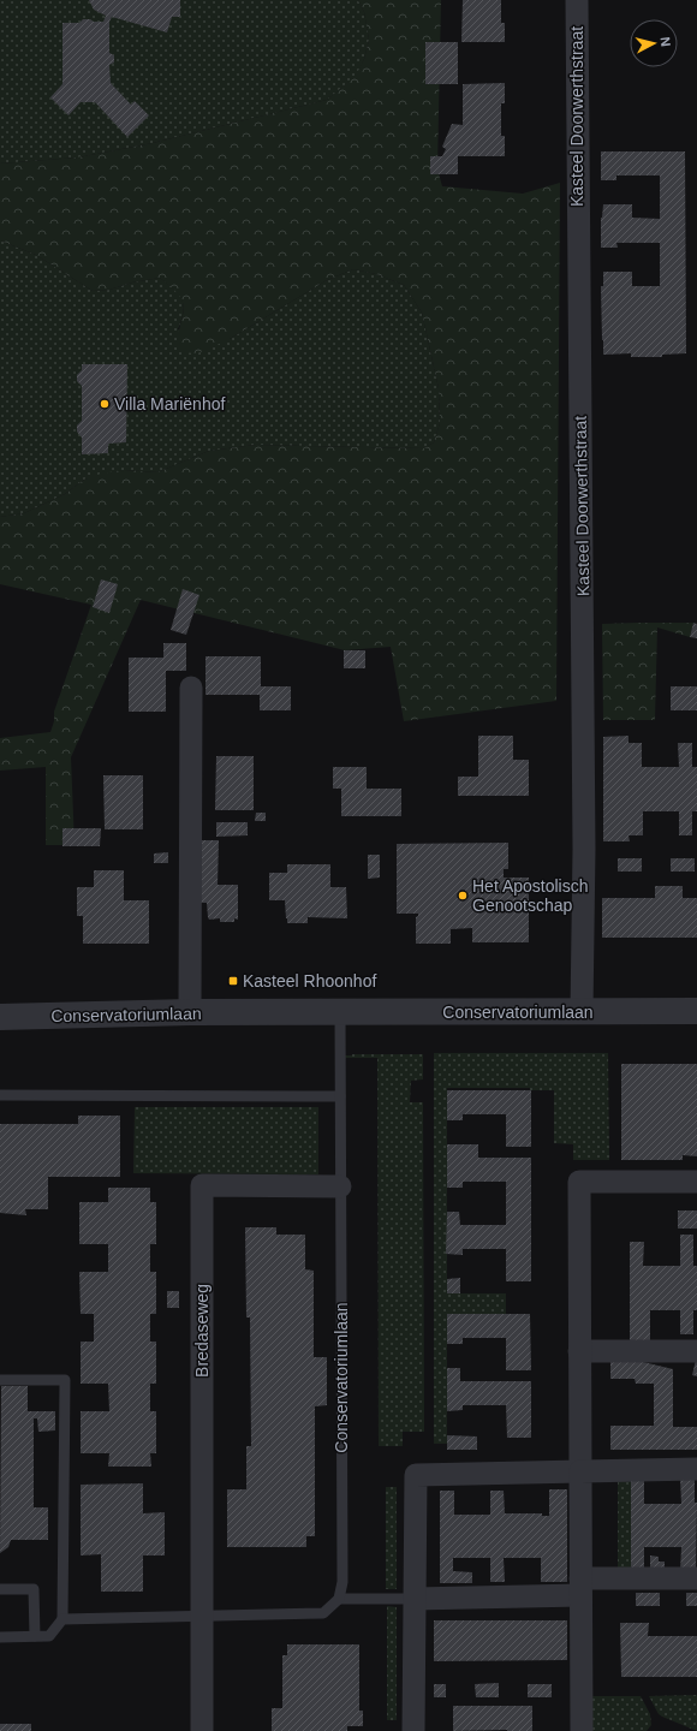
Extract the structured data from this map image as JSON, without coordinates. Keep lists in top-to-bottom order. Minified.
{"streets":{"street":["Kasteel Doorwerthstraat","Conservatoriumlaan","Bredaseweg"]},"crossings":[["Kasteel Doorwerthstraat","Conservatoriumlaan"],["Conservatoriumlaan","Bredaseweg"]],"places":{"other":["Villa Mariënhof","Het Apostolisch Genootschap"],"transit":["Kasteel Rhoonhof"]},"north":"right"}
